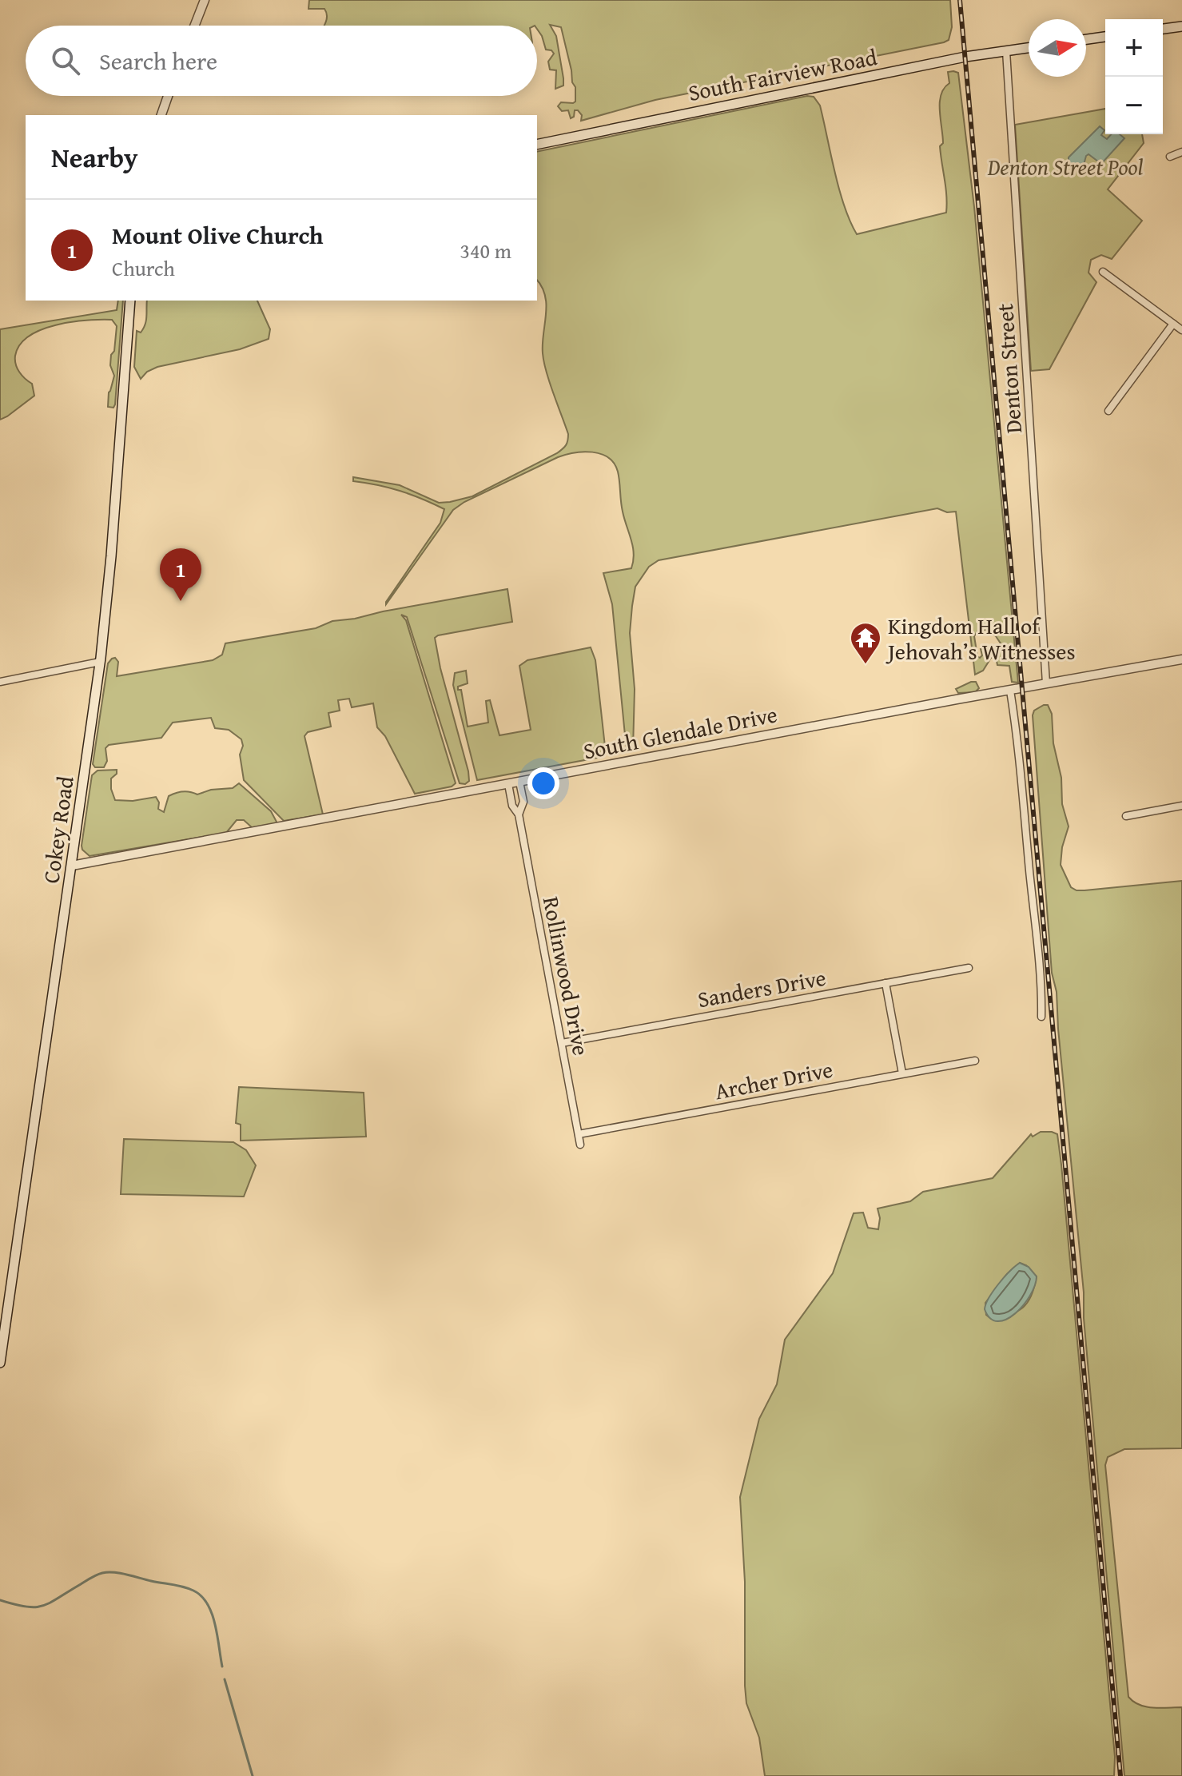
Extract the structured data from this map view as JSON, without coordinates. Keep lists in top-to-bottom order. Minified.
{"streets":{"main road":["South Fairview Road","Cokey Road"],"street":["Denton Street","South Glendale Drive","Rollinwood Drive","Sanders Drive","Archer Drive"]},"crossings":[["South Fairview Road","Denton Street"],["Denton Street","South Glendale Drive"],["South Glendale Drive","Cokey Road"],["South Glendale Drive","Rollinwood Drive"],["Rollinwood Drive","Sanders Drive"],["Rollinwood Drive","Archer Drive"]],"parks":["Denton Street Pool"],"places":{"temple":["Kingdom Hall of Jehovah’s Witnesses"]},"north":"right","page":{"map_buttons":["+","−"],"search":"Search here","heading":"Nearby","list":[{"mark":"1","name":"Mount Olive Church","note":"Church","value":"340 m"}],"pins":"1"}}
